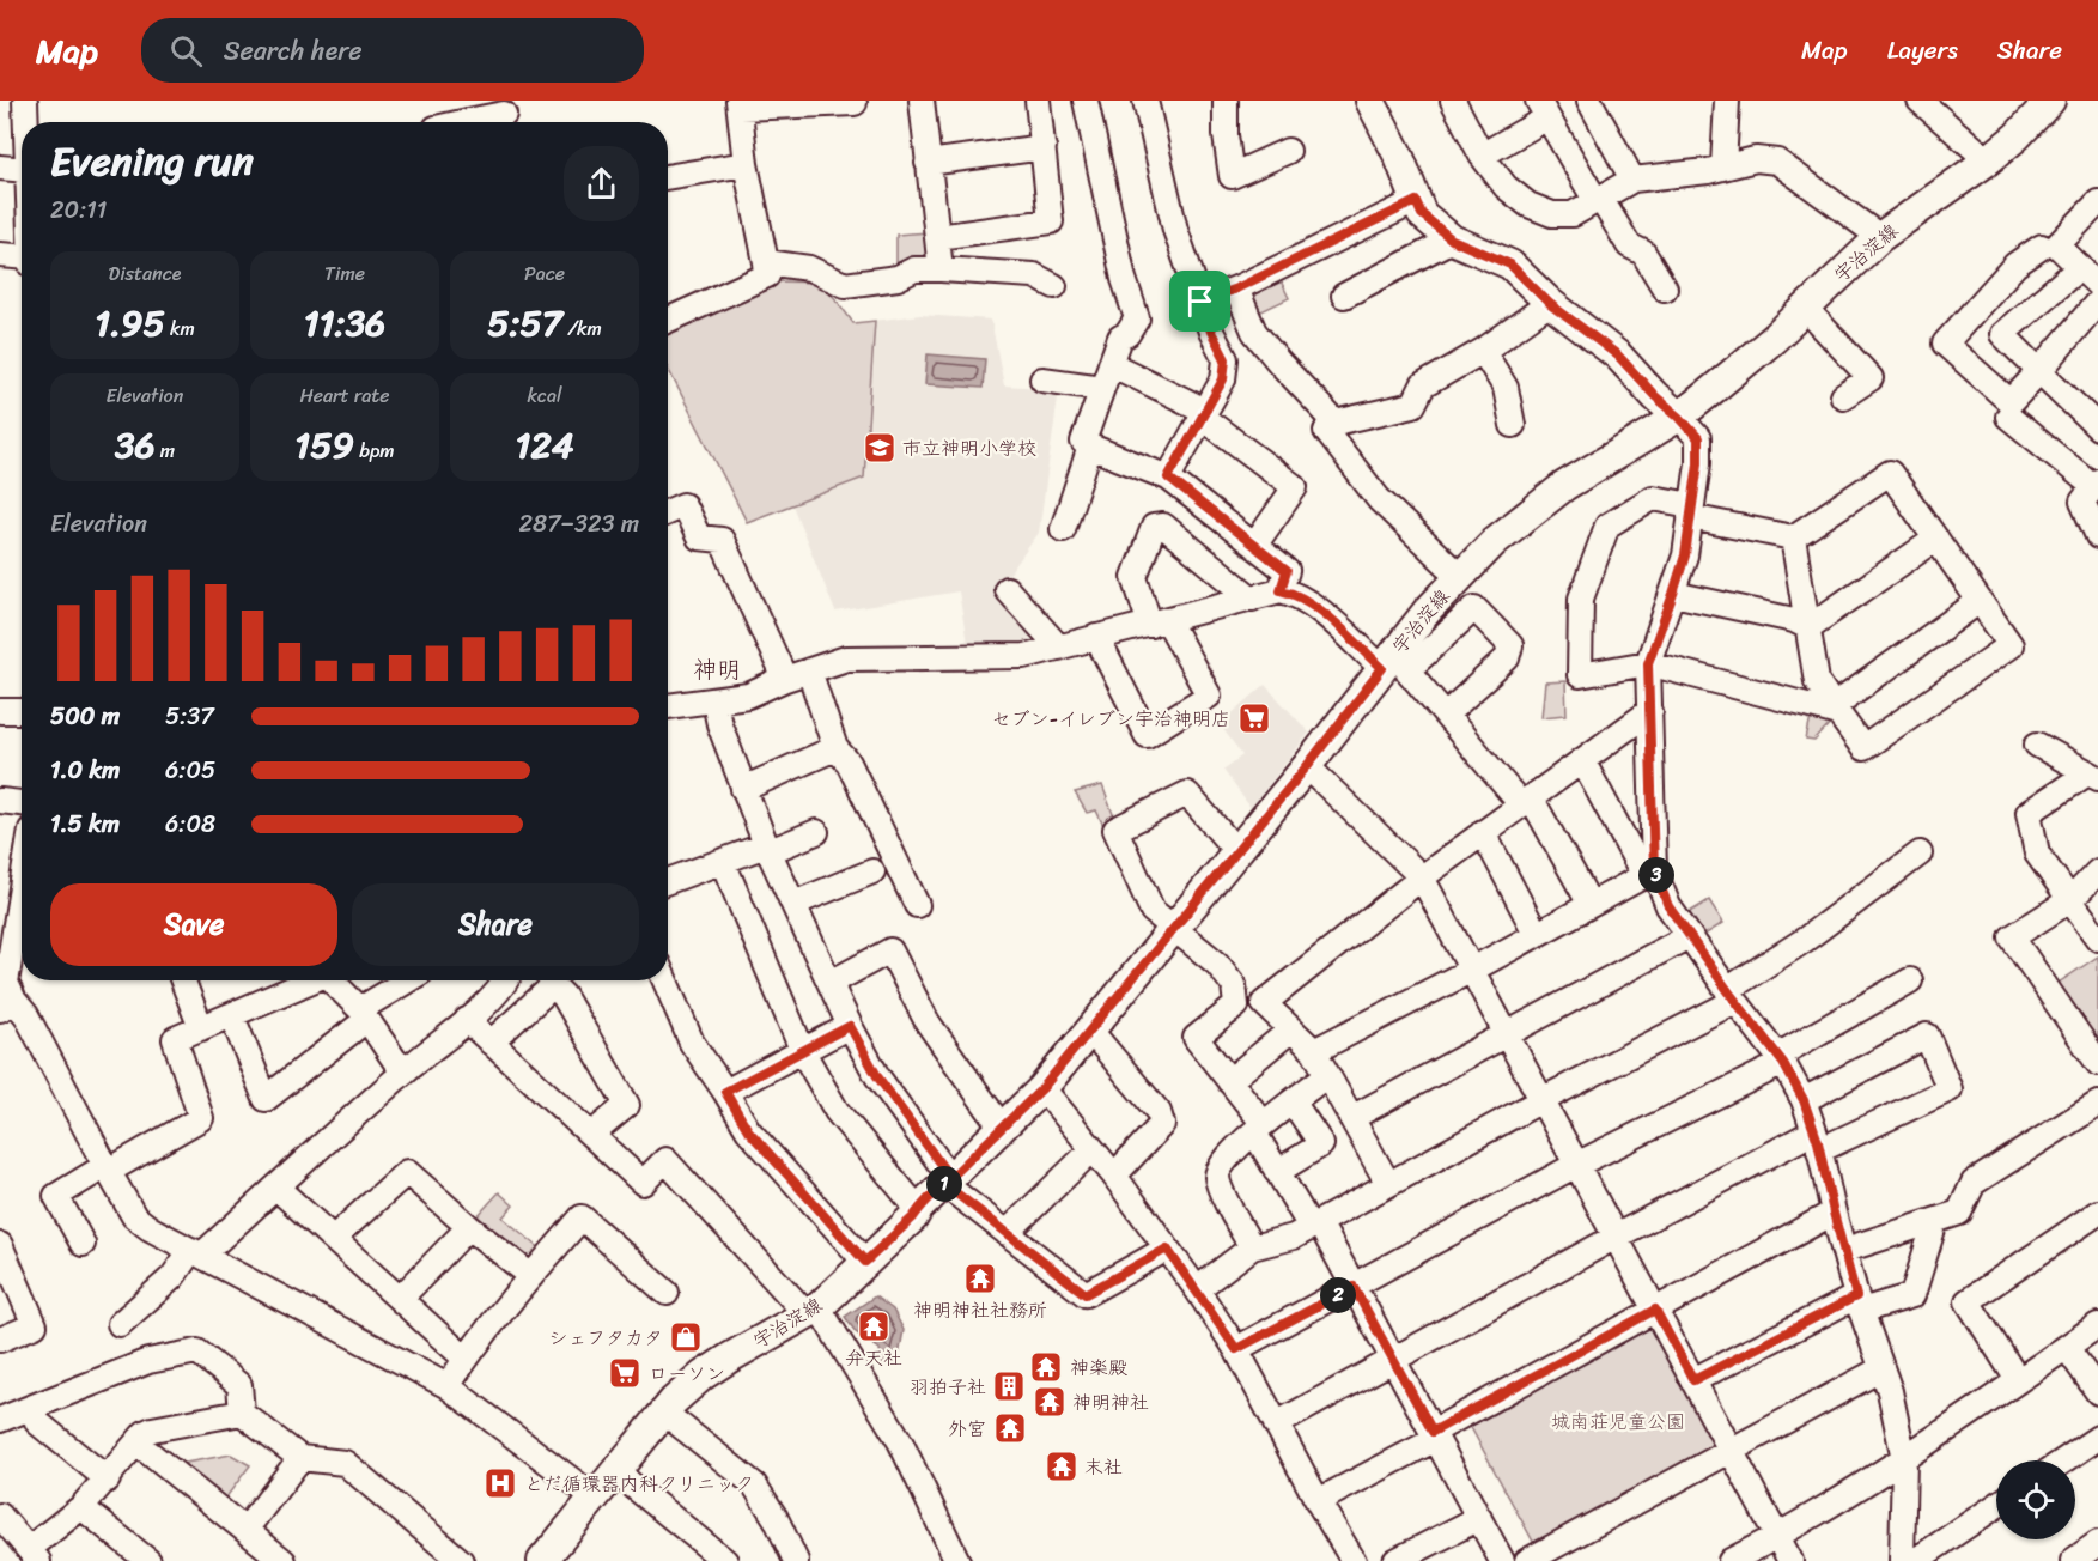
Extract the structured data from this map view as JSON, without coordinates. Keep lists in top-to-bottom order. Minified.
{"streets":{"main road":["宇治淀線"]},"districts":["神明"],"parks":["城南荘児童公園"],"places":{"school or university":["市立神明小学校"],"supermarket":["セブン-イレブン宇治神明店","ローソン"],"temple":["神明神社社務所","弁天社","神楽殿","神明神社","外宮","末社"],"shop":["シェフタカタ"],"building":["羽拍子社"],"hospital":["とだ循環器内科クリニック"]},"page":{"header":"Map","search":"Search here","nav":["Map","Layers","Share"],"heading":["Evening run","20:11"],"stats":[["Distance","1.95 km"],["Time","11:36"],["Pace","5:57 /km"],["Elevation","36 m"],["Heart rate","159 bpm"],["kcal","124"]],"chart":["Elevation","287–323 m"],"list":[{"name":"500 m","note":"5:37"},{"name":"1.0 km","note":"6:05"},{"name":"1.5 km","note":"6:08"}],"pins":["3","1","2"],"buttons":["Save","Share"]}}
